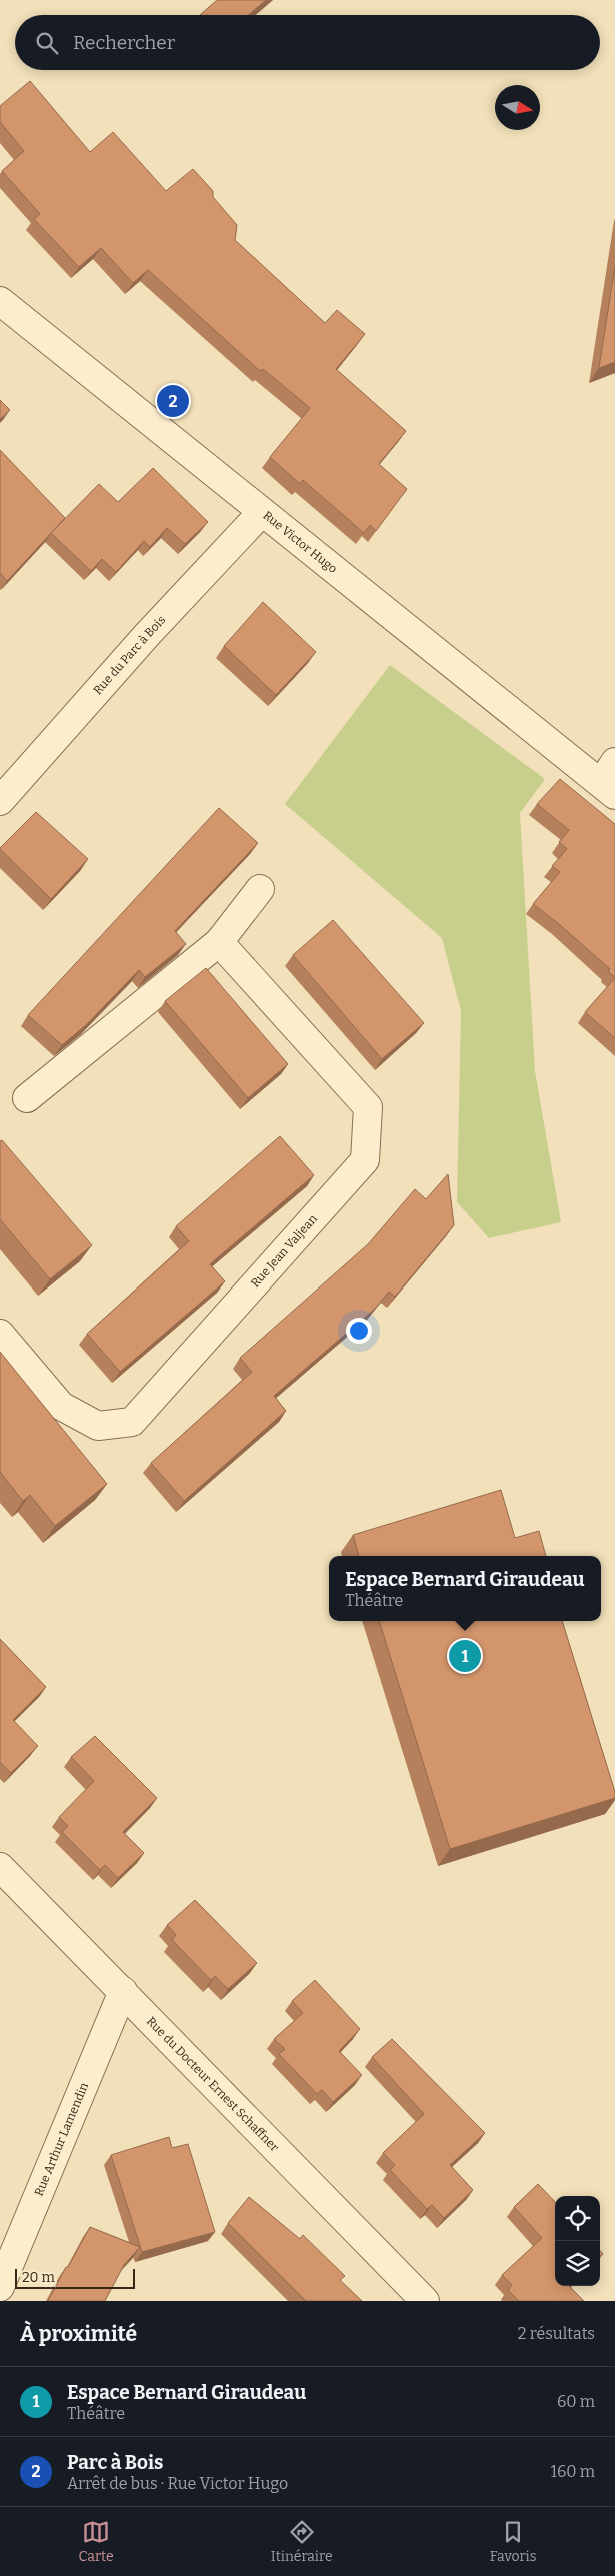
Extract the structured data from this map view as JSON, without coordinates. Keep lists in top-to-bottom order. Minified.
{"streets":{"street":["Rue Victor Hugo","Rue du Parc à Bois","Rue Jean Valjean","Rue du Docteur Ernest Schaffner","Rue Arthur Lamendin"]},"crossings":[["Rue Victor Hugo","Rue du Parc à Bois"],["Rue du Docteur Ernest Schaffner","Rue Arthur Lamendin"]],"scale_bar":"20 m","north":"right","page":{"search":"Rechercher","pins":["2","1"],"popup":["Espace Bernard Giraudeau","Théâtre"],"scale":"20 m","heading":["À proximité","2 résultats"],"list":[{"mark":"1","name":"Espace Bernard Giraudeau","note":"Théâtre","value":"60 m"},{"mark":"2","name":"Parc à Bois","note":"Arrêt de bus · Rue Victor Hugo","value":"160 m"}],"nav":["Carte","Itinéraire","Favoris"]}}
